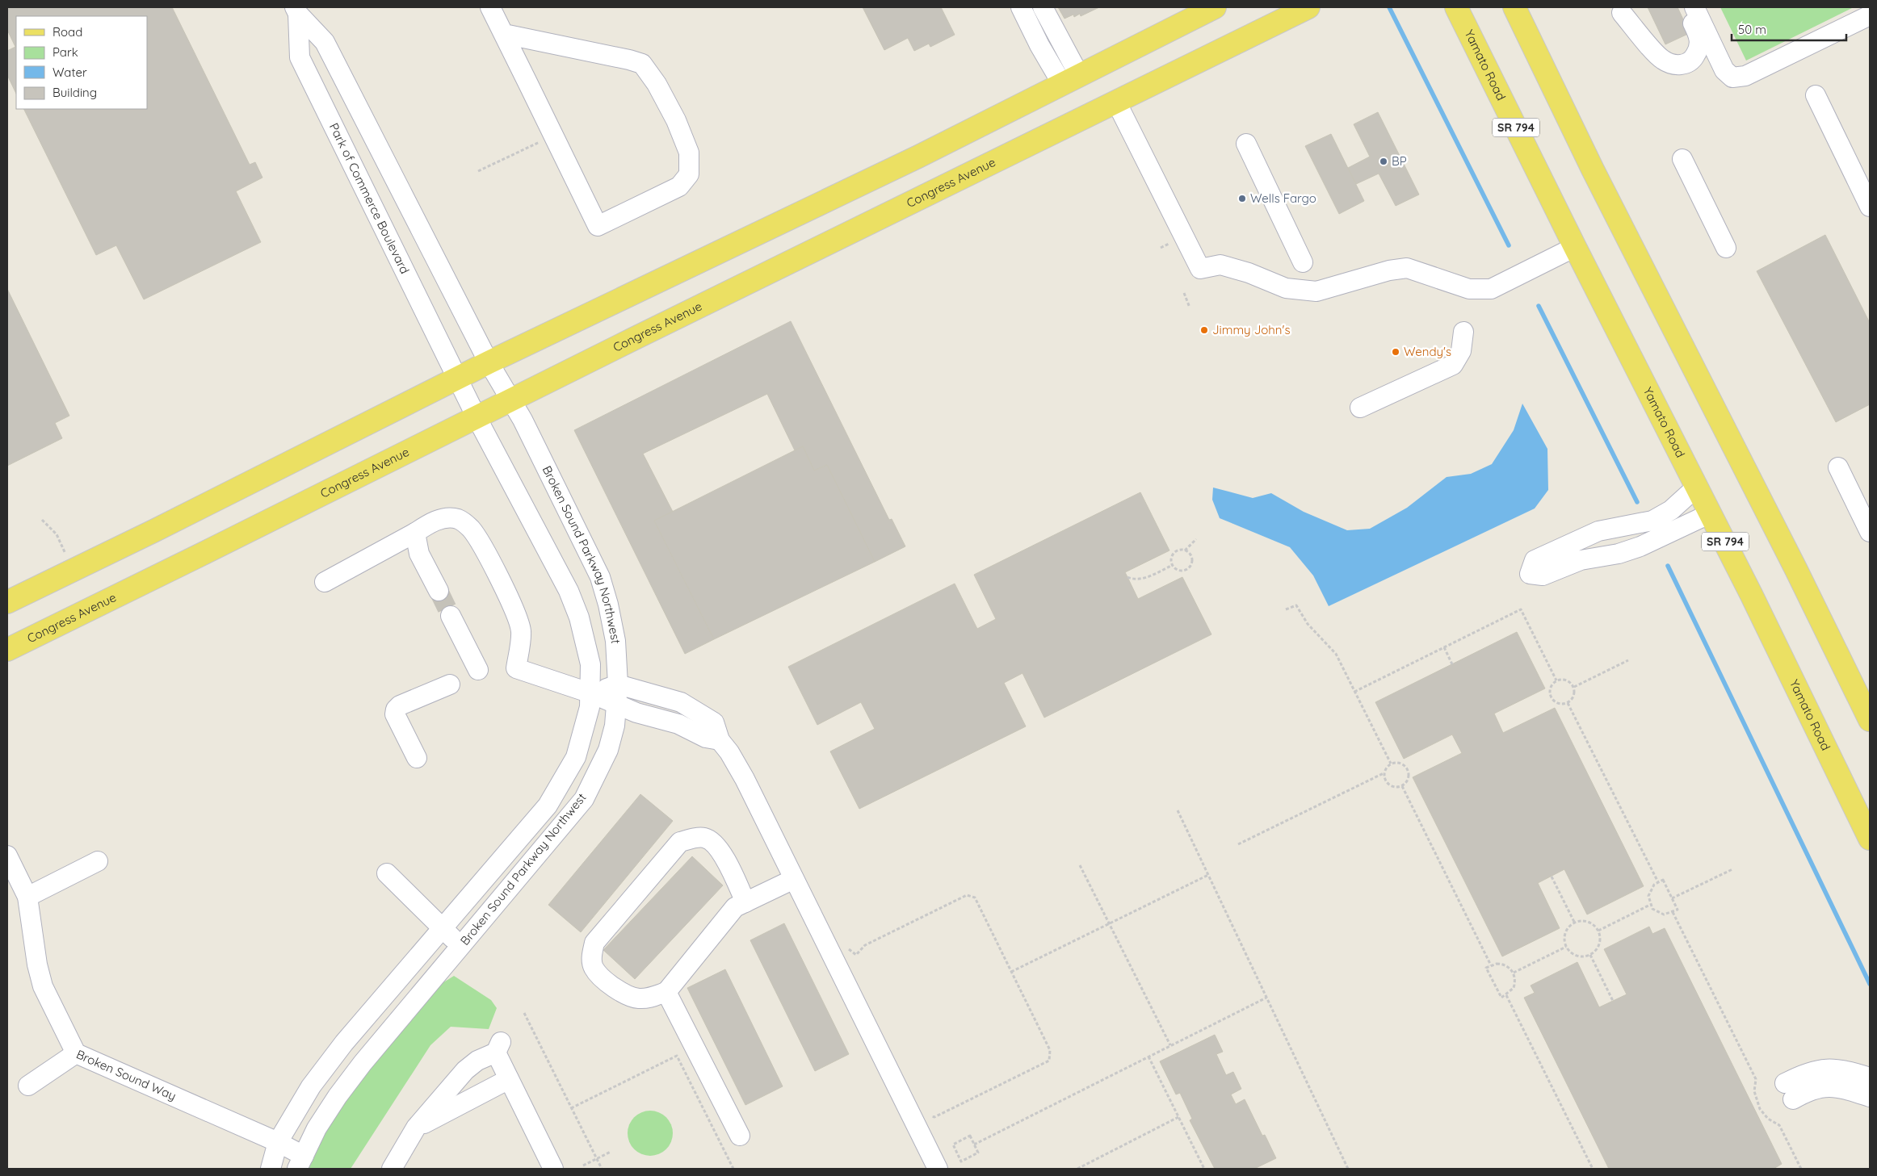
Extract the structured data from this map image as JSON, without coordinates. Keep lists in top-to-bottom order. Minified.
{"streets":{"main road":["Yamato Road","SR 794","Congress Avenue"],"street":["Park of Commerce Boulevard","Broken Sound Parkway Northwest","Broken Sound Way"]},"crossings":[["Congress Avenue","Park of Commerce Boulevard"],["Congress Avenue","Broken Sound Parkway Northwest"],["Park of Commerce Boulevard","Broken Sound Parkway Northwest"],["Broken Sound Parkway Northwest","Broken Sound Way"]],"places":["BP","Wells Fargo","Jimmy John's","Wendy's"],"legend":["Road","Park","Water","Building"],"scale_bar":"50 m"}
